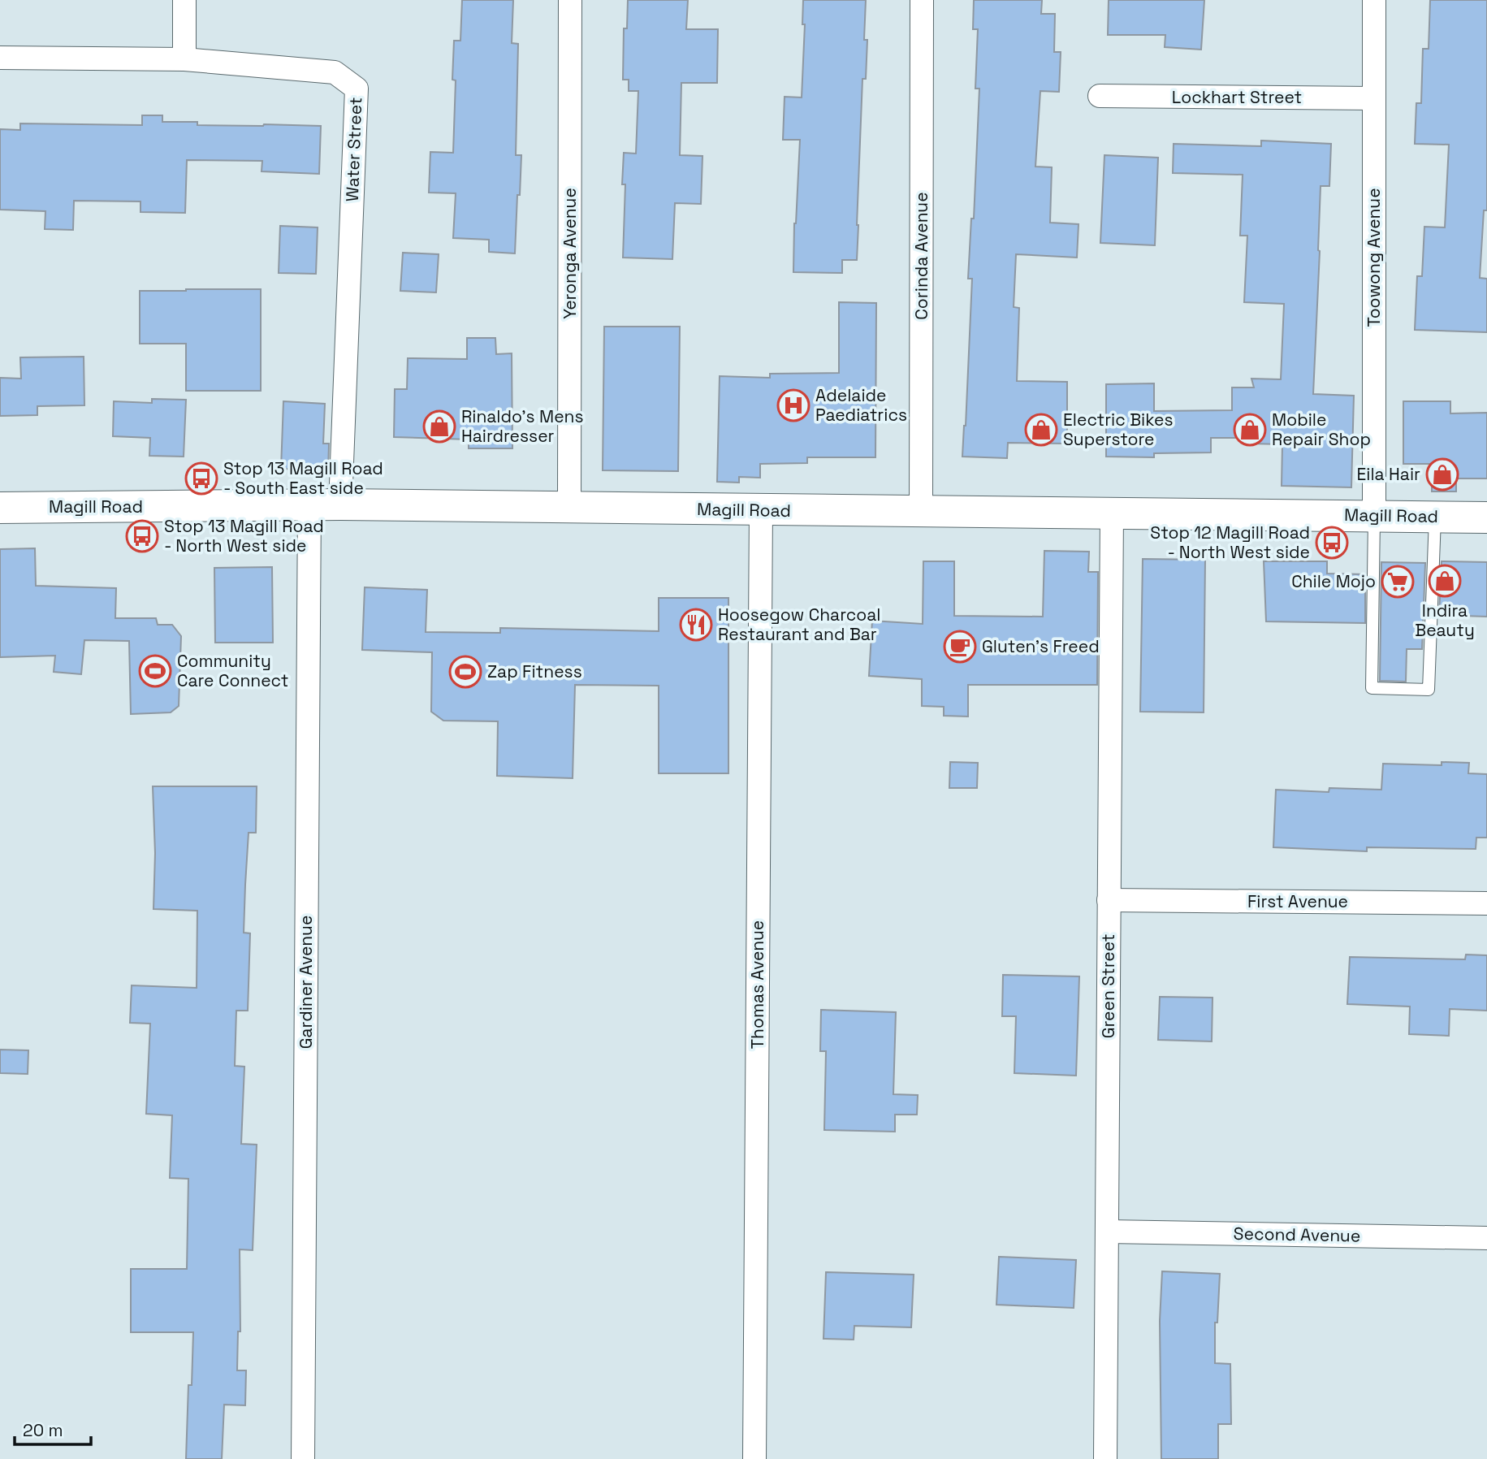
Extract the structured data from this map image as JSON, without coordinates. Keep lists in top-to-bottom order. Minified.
{"streets":{"main road":["Magill Road"],"street":["Lockhart Street","Water Street","Yeronga Avenue","Corinda Avenue","Toowong Avenue","First Avenue","Gardiner Avenue","Thomas Avenue","Green Street","Second Avenue"]},"crossings":[["Lockhart Street","Toowong Avenue"],["Water Street","Magill Road"],["Yeronga Avenue","Magill Road"],["Corinda Avenue","Magill Road"],["Toowong Avenue","Magill Road"],["Magill Road","Gardiner Avenue"],["Magill Road","Thomas Avenue"],["Magill Road","Green Street"],["First Avenue","Green Street"],["Green Street","Second Avenue"]],"places":{"hospital":["Adelaide Paediatrics"],"shop":["Rinaldo's Mens Hairdresser","Electric Bikes Superstore","Mobile Repair Shop","Eila Hair","Indira Beauty"],"bus stop":["Stop 13 Magill Road - South East side","Stop 13 Magill Road - North West side","Stop 12 Magill Road - North West side"],"supermarket":["Chile Mojo"],"restaurant":["Hoosegow Charcoal Restaurant and Bar"],"cafe":["Gluten's Freed"],"sports":["Community Care Connect","Zap Fitness"]},"scale_bar":"20 m"}
